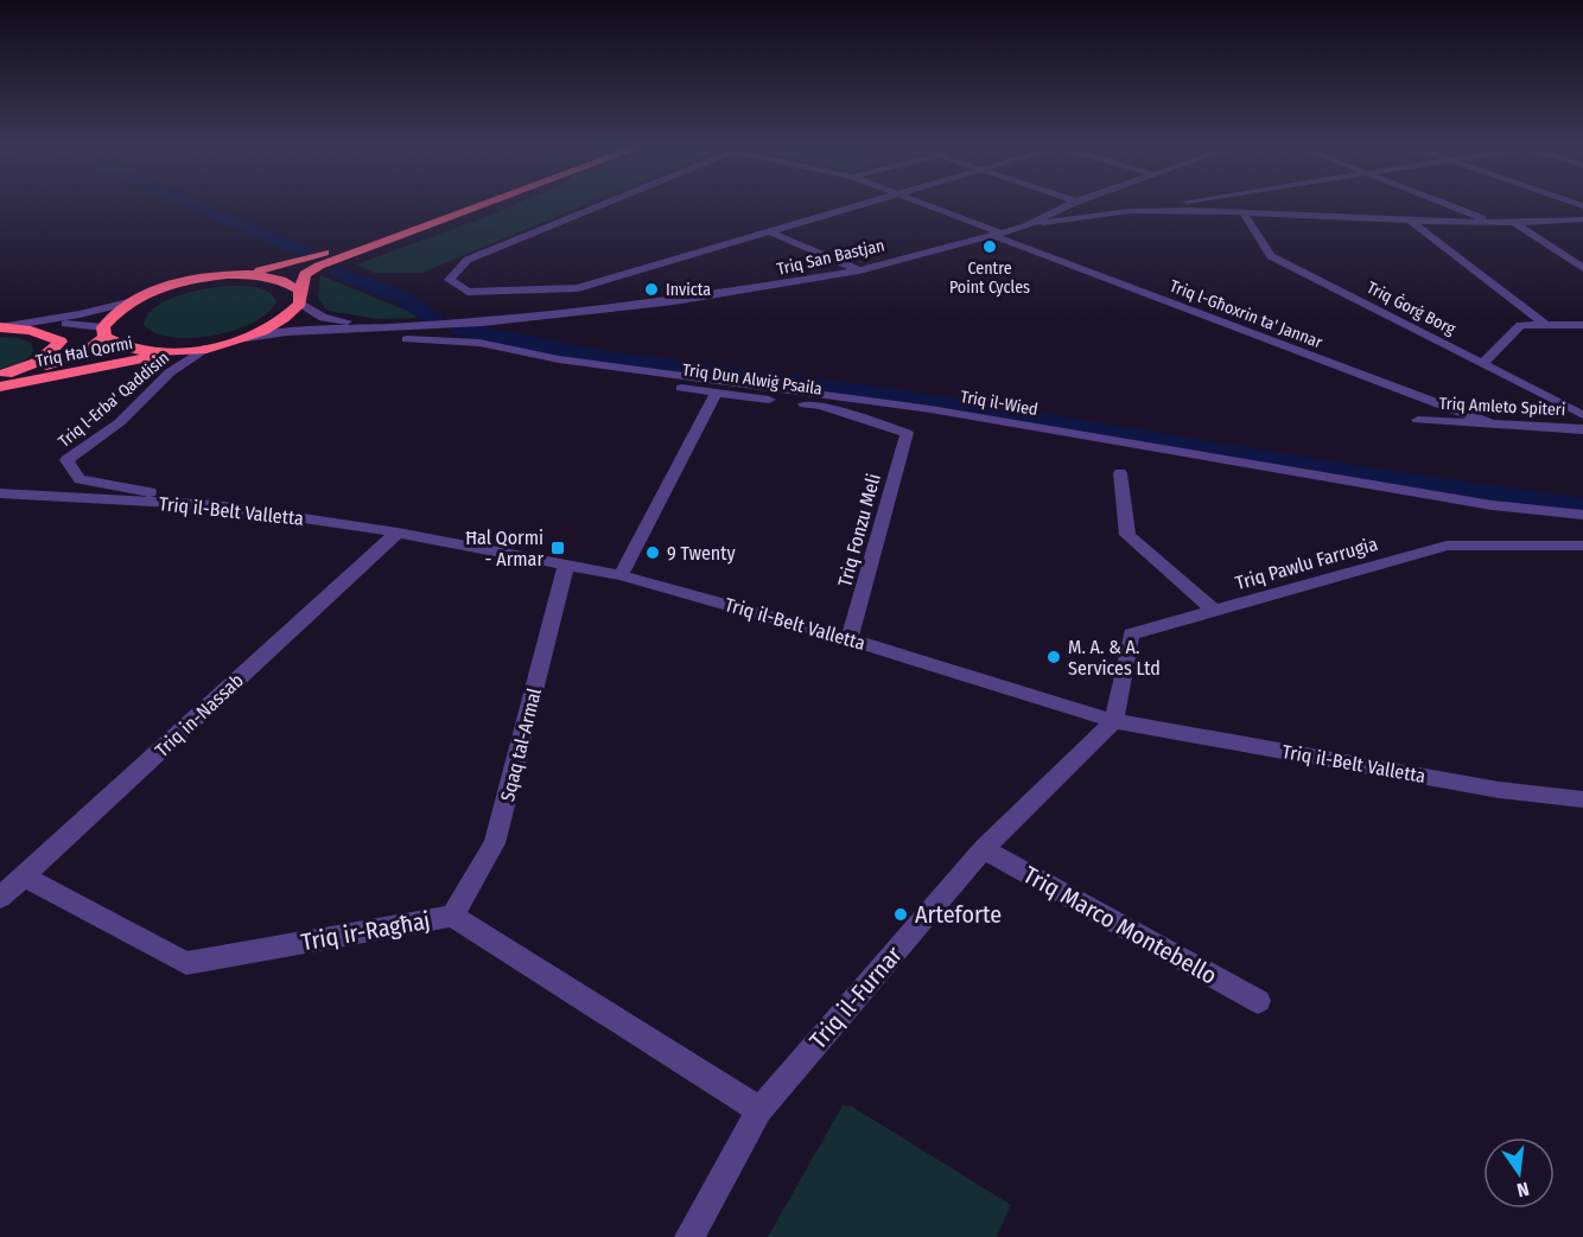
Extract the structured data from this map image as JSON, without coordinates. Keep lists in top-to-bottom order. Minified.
{"streets":{"highway":["Triq Ħal Qormi"],"street":["Triq San Bastjan","Triq Ġorġ Borg","Triq l-Għoxrin ta' Jannar","Triq Dun Alwiġ Psaila","Triq l-Erba' Qaddisin","Triq il-Wied","Triq Amleto Spiteri","Triq il-Belt Valletta","Triq Fonzu Meli","Triq Pawlu Farrugia","Triq in-Nassab","Sqaq tal-Armal","Triq Marco Montebello","Triq ir-Ragħaj","Triq il-Furnar"]},"crossings":[["Triq San Bastjan","Triq l-Għoxrin ta' Jannar"],["Triq l-Għoxrin ta' Jannar","Triq Amleto Spiteri"],["Triq Dun Alwiġ Psaila","Triq Fonzu Meli"],["Triq l-Erba' Qaddisin","Triq il-Belt Valletta"],["Triq il-Belt Valletta","Triq Fonzu Meli"],["Triq il-Belt Valletta","Triq Pawlu Farrugia"],["Triq il-Belt Valletta","Triq in-Nassab"],["Triq il-Belt Valletta","Sqaq tal-Armal"],["Triq il-Belt Valletta","Triq il-Furnar"],["Triq Pawlu Farrugia","Triq il-Furnar"],["Triq in-Nassab","Triq ir-Ragħaj"],["Sqaq tal-Armal","Triq ir-Ragħaj"],["Triq Marco Montebello","Triq il-Furnar"],["Triq ir-Ragħaj","Triq il-Furnar"]],"places":{"other":["Centre Point Cycles","Invicta","9 Twenty","M. A. & A. Services Ltd","Arteforte"],"transit":["Ħal Qormi - Armar"]},"north":"bottom"}
